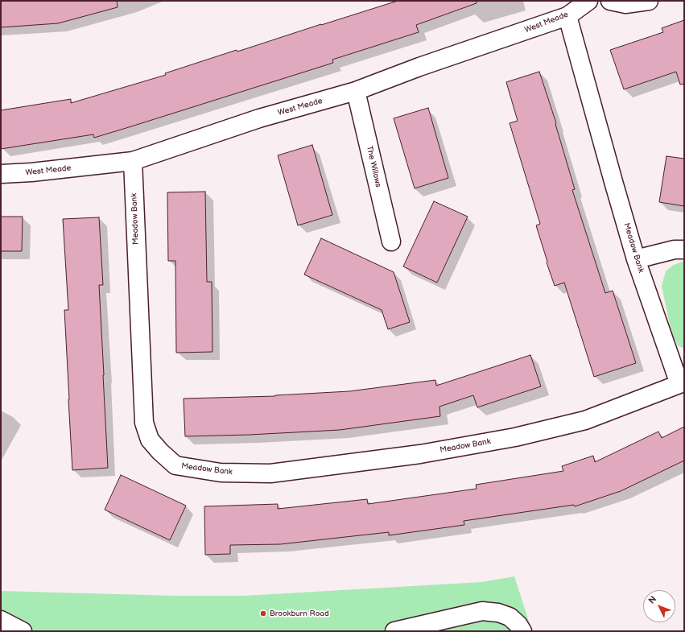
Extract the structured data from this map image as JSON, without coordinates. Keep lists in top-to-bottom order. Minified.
{"streets":{"street":["West Meade","The Willows","Meadow Bank"]},"crossings":[["West Meade","The Willows"],["West Meade","Meadow Bank"]],"places":["Brookburn Road"],"north":"top left"}
